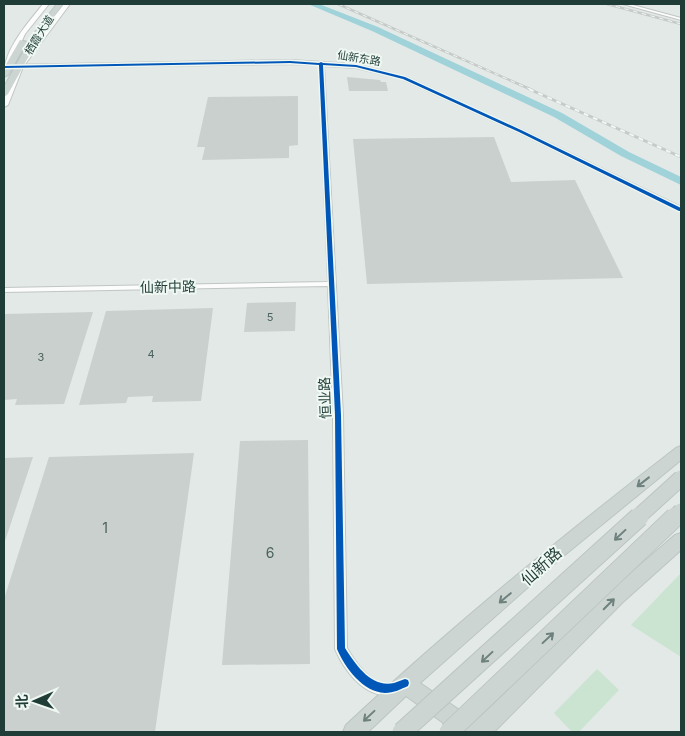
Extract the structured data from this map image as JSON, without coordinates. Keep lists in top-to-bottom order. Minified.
{"streets":{"main road":["栖霞大道","仙新路"],"street":["仙新东路","仙新中路","恒业路"]},"crossings":[["栖霞大道","仙新东路"],["仙新东路","恒业路"],["仙新中路","恒业路"],["恒业路","仙新路"]],"house_numbers":["5","4","3","1","6"],"north":"left"}
